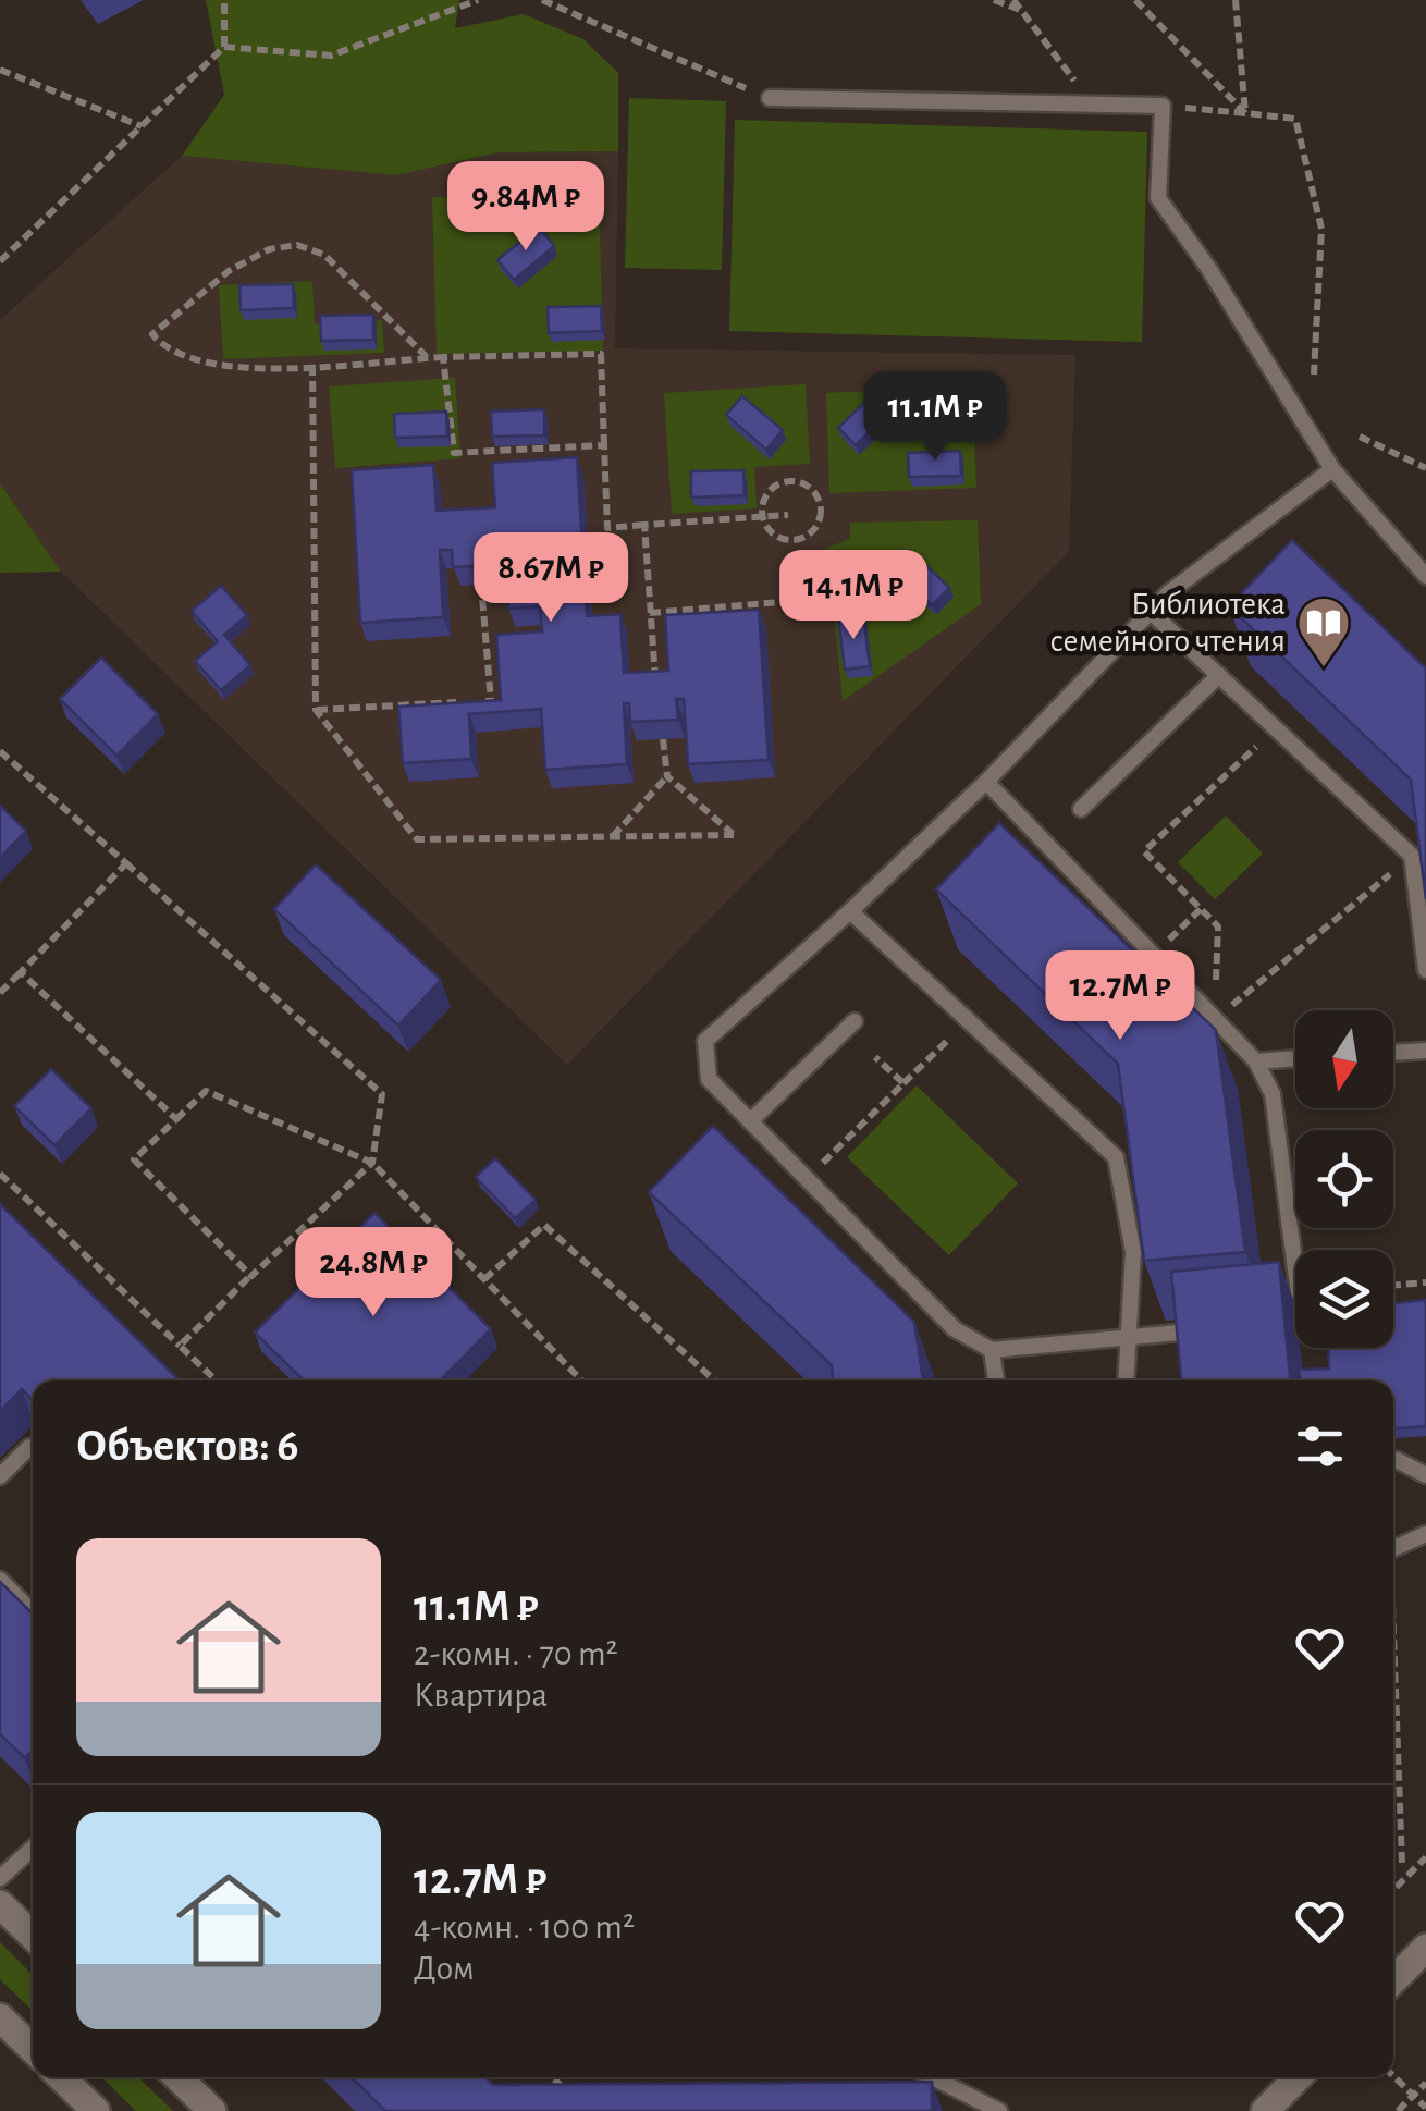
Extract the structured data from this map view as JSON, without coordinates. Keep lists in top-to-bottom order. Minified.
{"places":{"library":["Библиотека семейного чтения"]},"north":"bottom","page":{"price":["9.84M ₽","11.1M ₽","8.67M ₽","14.1M ₽","12.7M ₽","24.8M ₽"],"heading":"Объектов: 6","list":[{"name":"11.1M ₽","note":"2-комн. · 70 m² · Квартира"},{"name":"12.7M ₽","note":"4-комн. · 100 m² · Дом"}]}}
